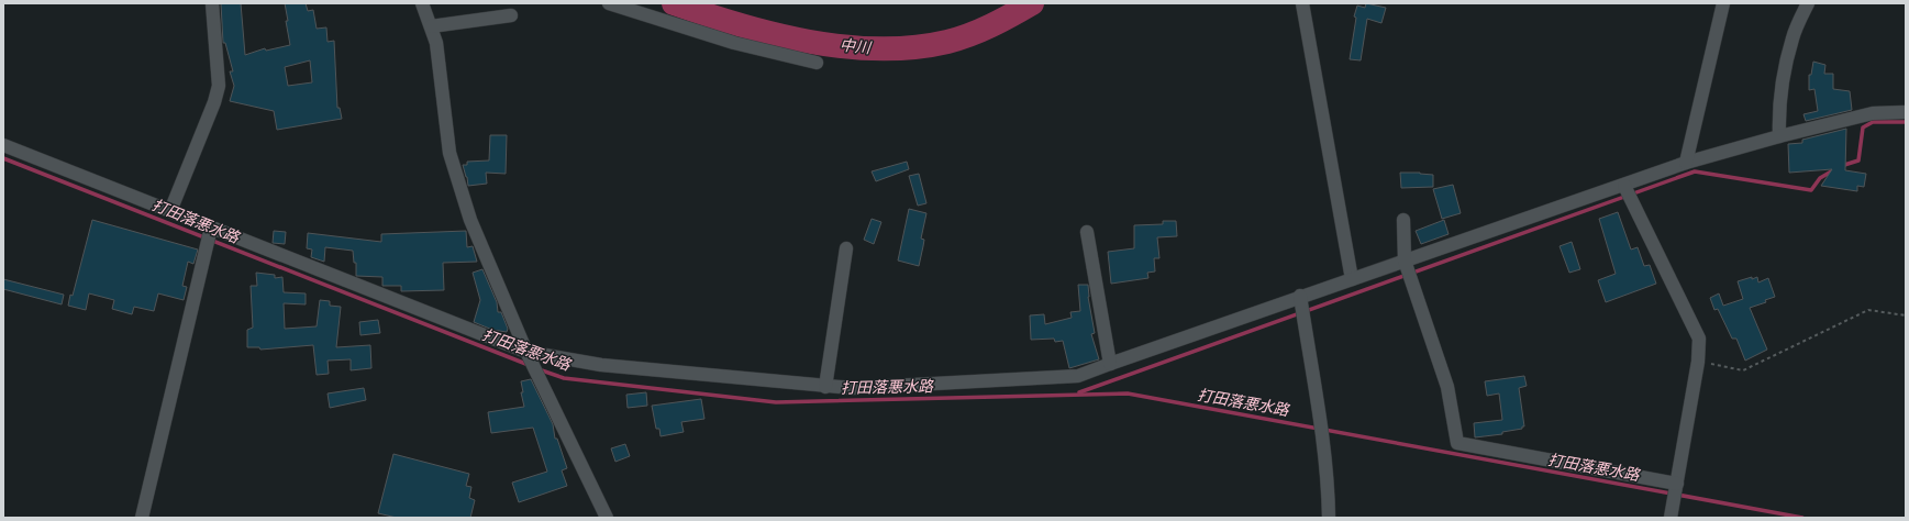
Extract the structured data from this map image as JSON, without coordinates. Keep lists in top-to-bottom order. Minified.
{"water":["中川","打田落悪水路"]}
